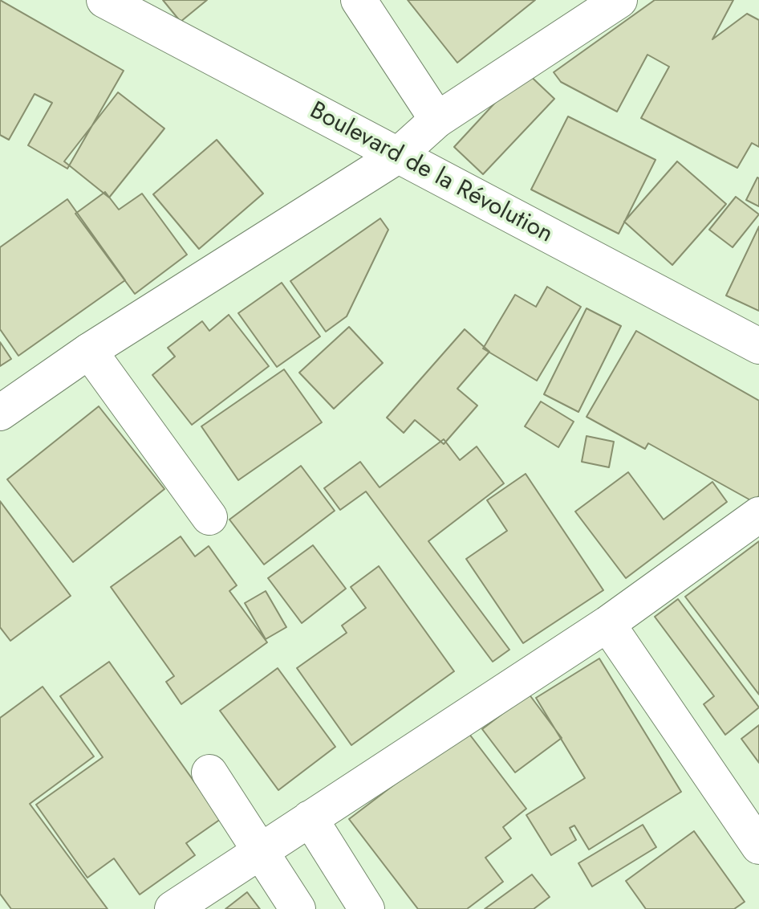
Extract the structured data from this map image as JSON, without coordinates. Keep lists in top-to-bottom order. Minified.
{"streets":{"street":["Boulevard de la Révolution"]}}
